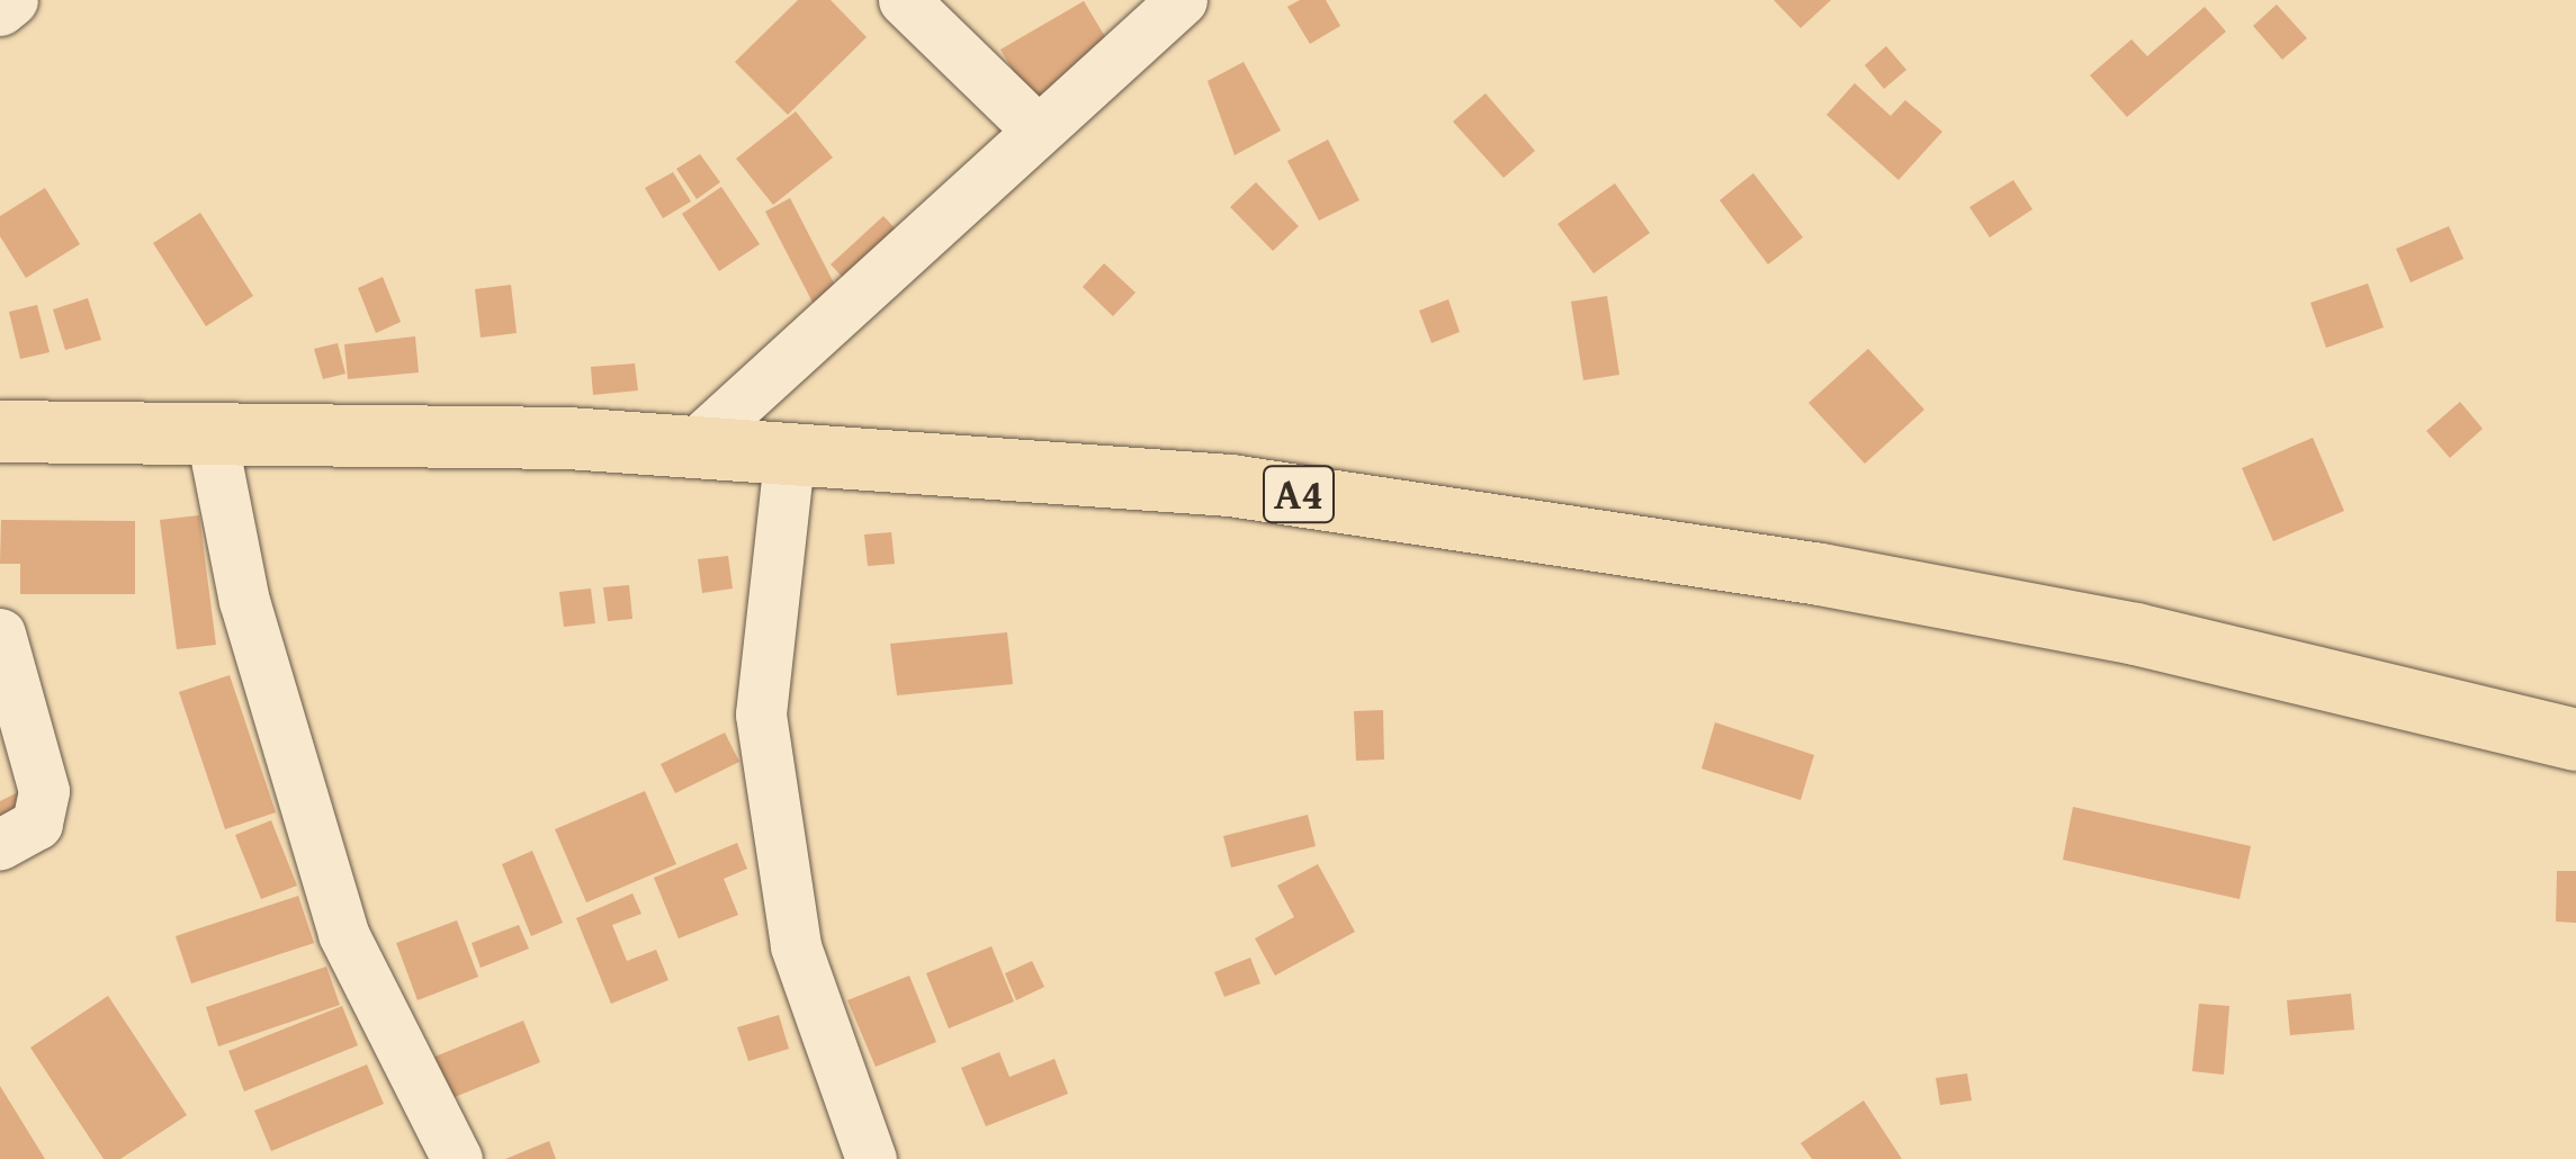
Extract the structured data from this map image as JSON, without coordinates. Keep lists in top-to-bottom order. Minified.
{"streets":{"highway":["A4"]}}
